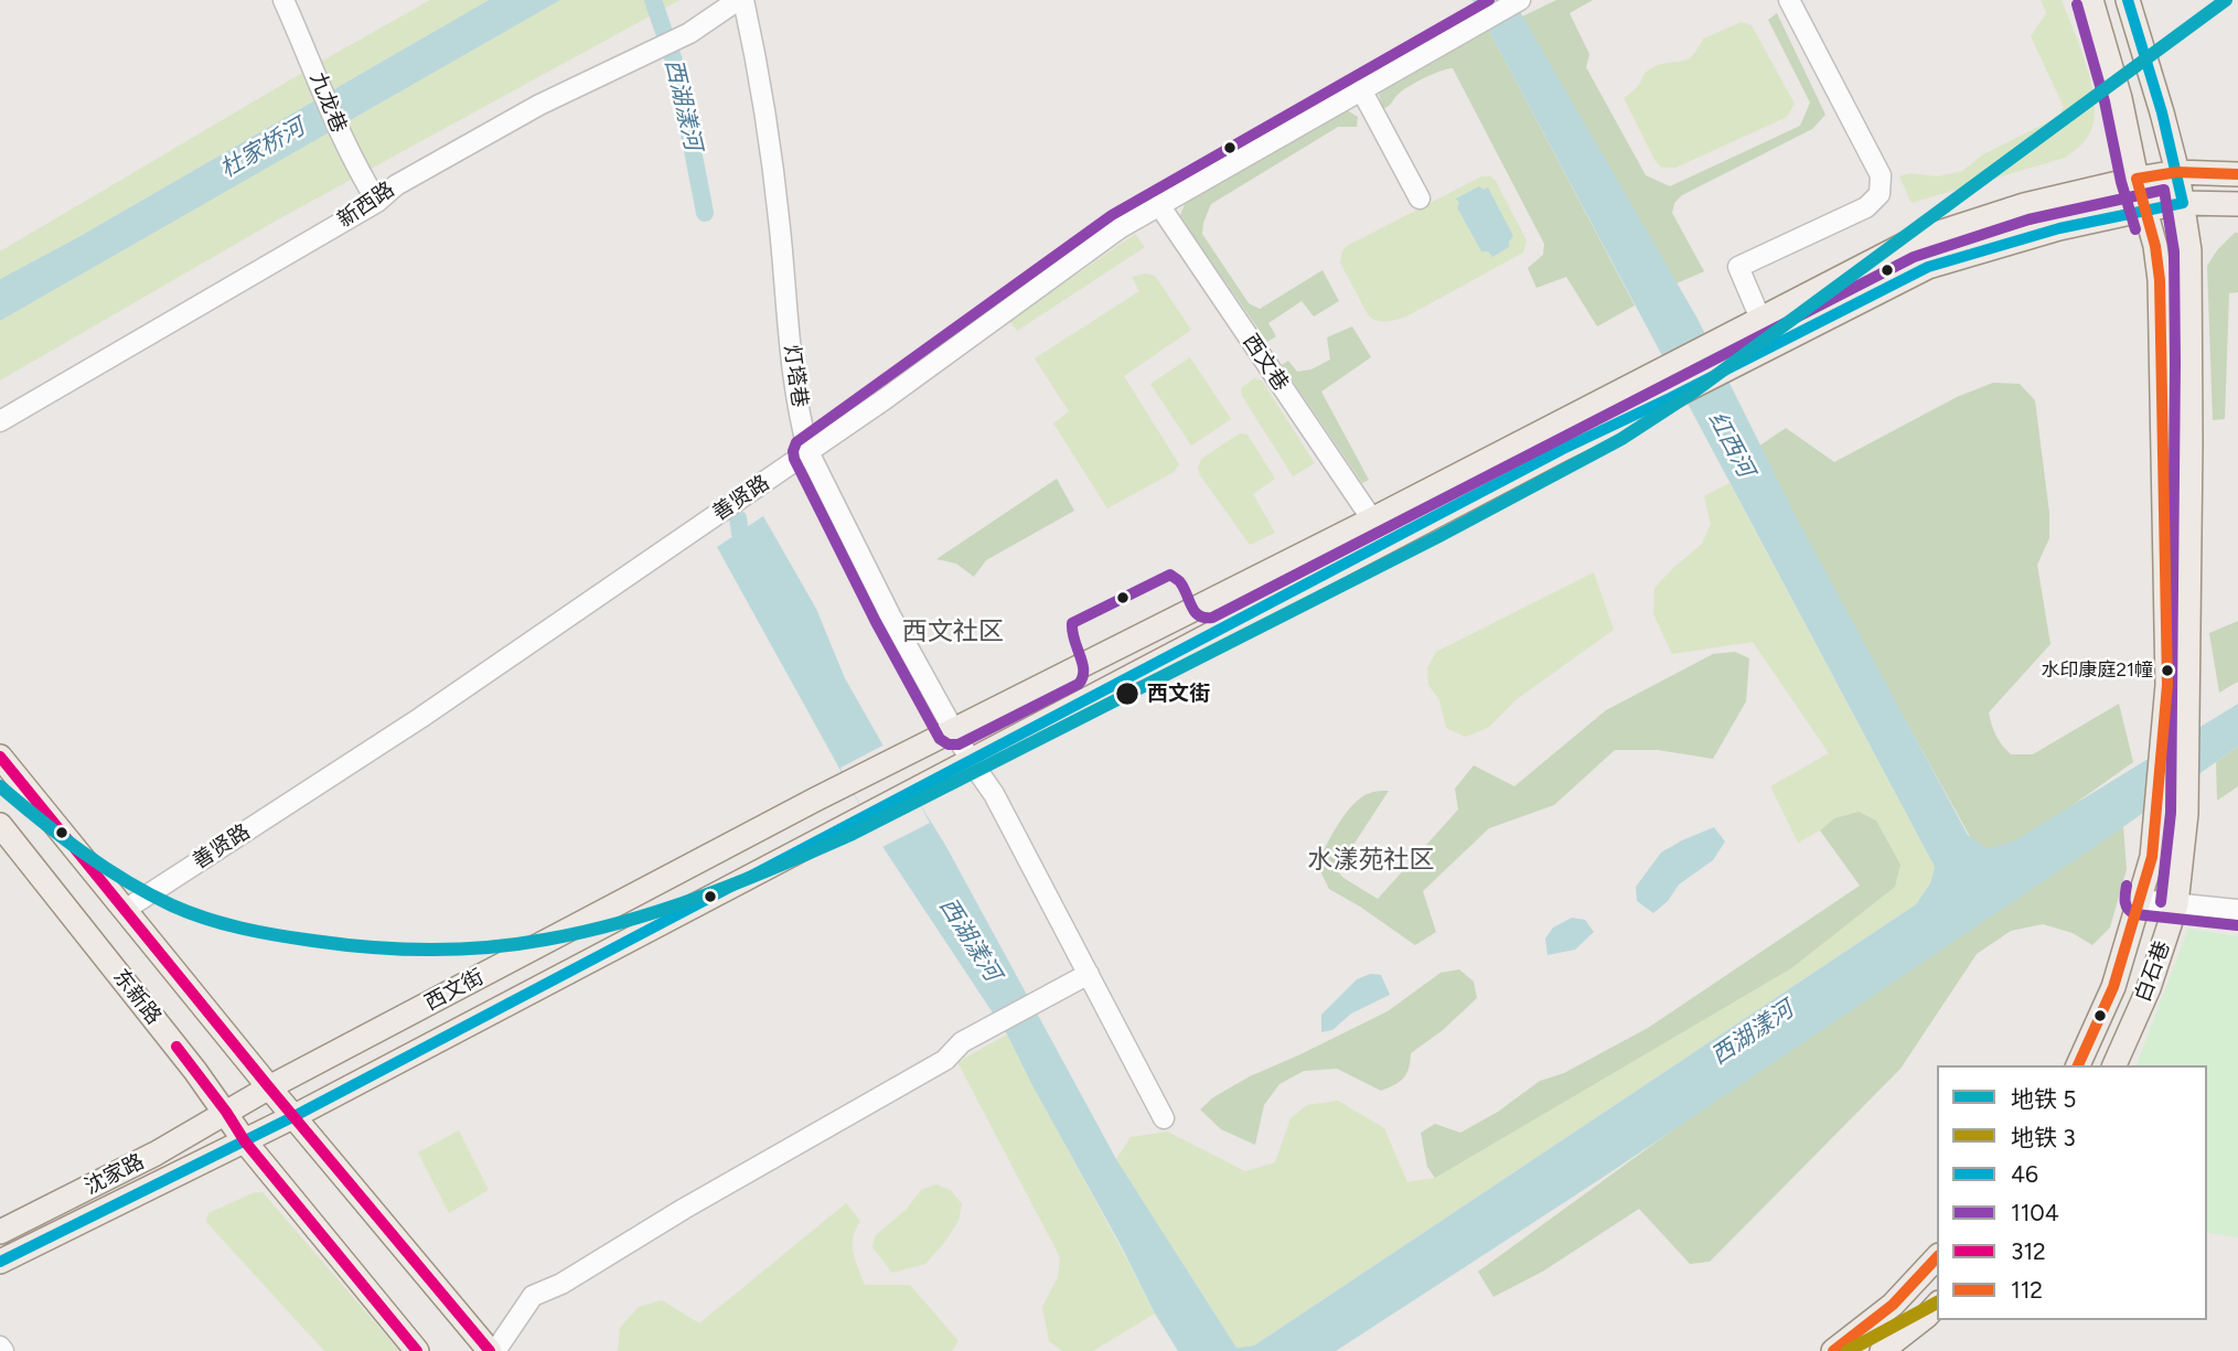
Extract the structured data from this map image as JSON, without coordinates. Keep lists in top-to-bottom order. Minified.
{"streets":{"main road":["白石巷","西文街","东新路","沈家路"],"street":["九龙巷","新西路","西文巷","灯塔巷","善贤路"]},"crossings":[["九龙巷","新西路"],["西文巷","善贤路"],["西文巷","西文街"],["灯塔巷","善贤路"],["灯塔巷","西文街"],["白石巷","西文街"],["西文街","东新路"],["西文街","沈家路"],["东新路","沈家路"]],"districts":["西文社区","水漾苑社区"],"water":["西湖漾河","杜家桥河","红西河"],"places":["水印康庭21幢","西文街"],"lines":["metro line 5","transit line 46","transit line 1104","transit line 112","transit line 312","metro line 3"],"legend":["地铁 5","地铁 3","46","1104","312","112"]}
